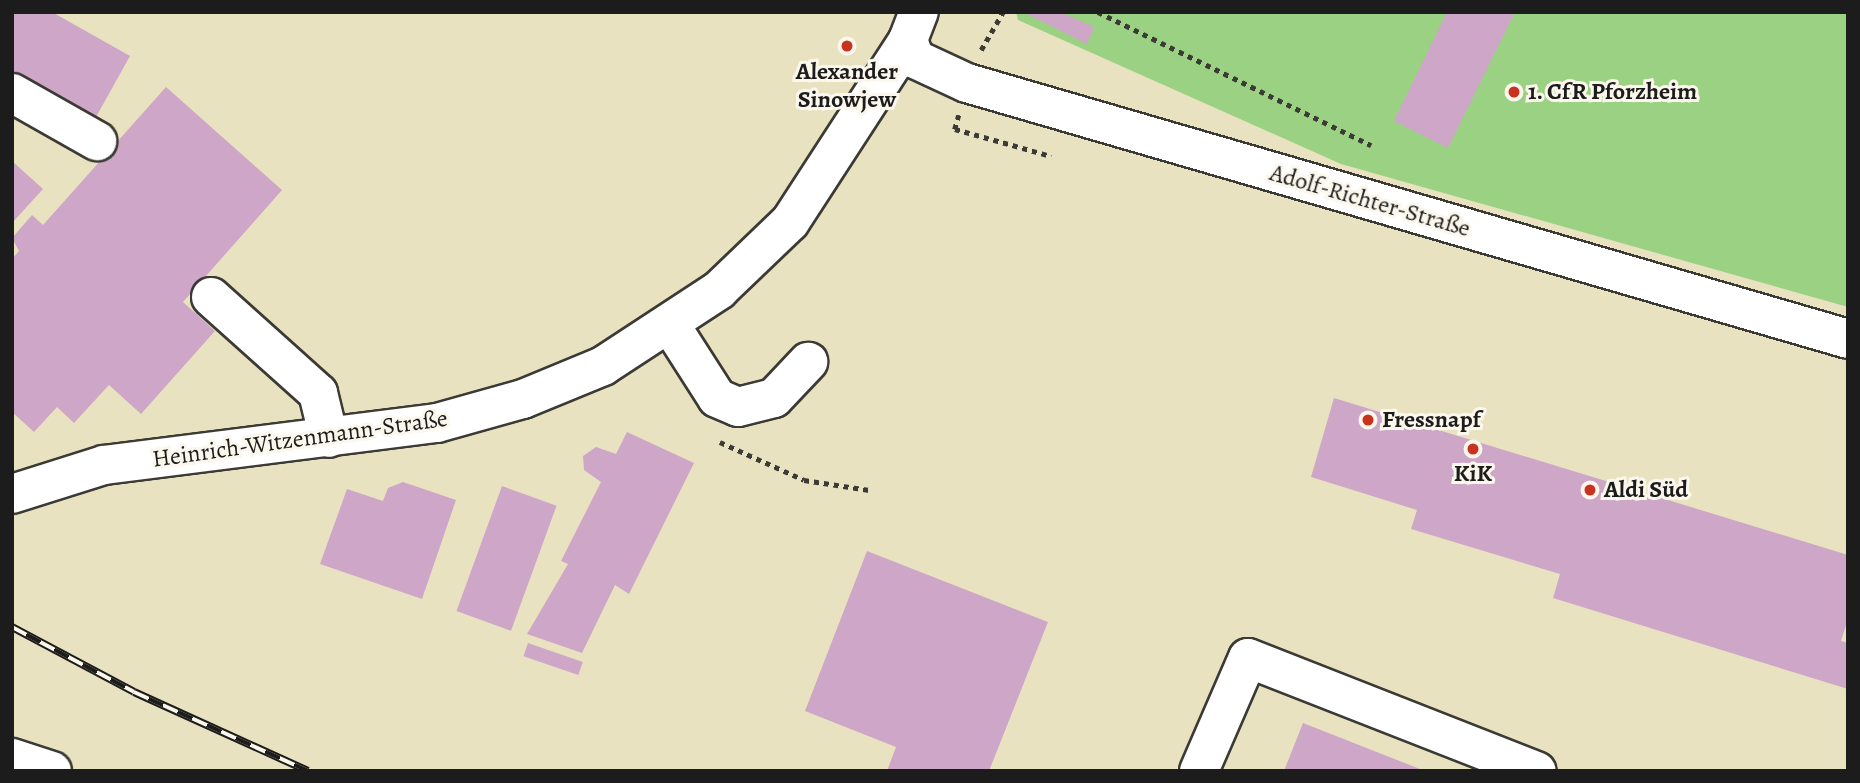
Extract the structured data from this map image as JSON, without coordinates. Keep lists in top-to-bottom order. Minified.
{"streets":{"street":["Adolf-Richter-Straße","Heinrich-Witzenmann-Straße"]},"crossings":[["Adolf-Richter-Straße","Heinrich-Witzenmann-Straße"]],"places":["Alexander Sinowjew","1. CfR Pforzheim","Fressnapf","KiK","Aldi Süd"]}
